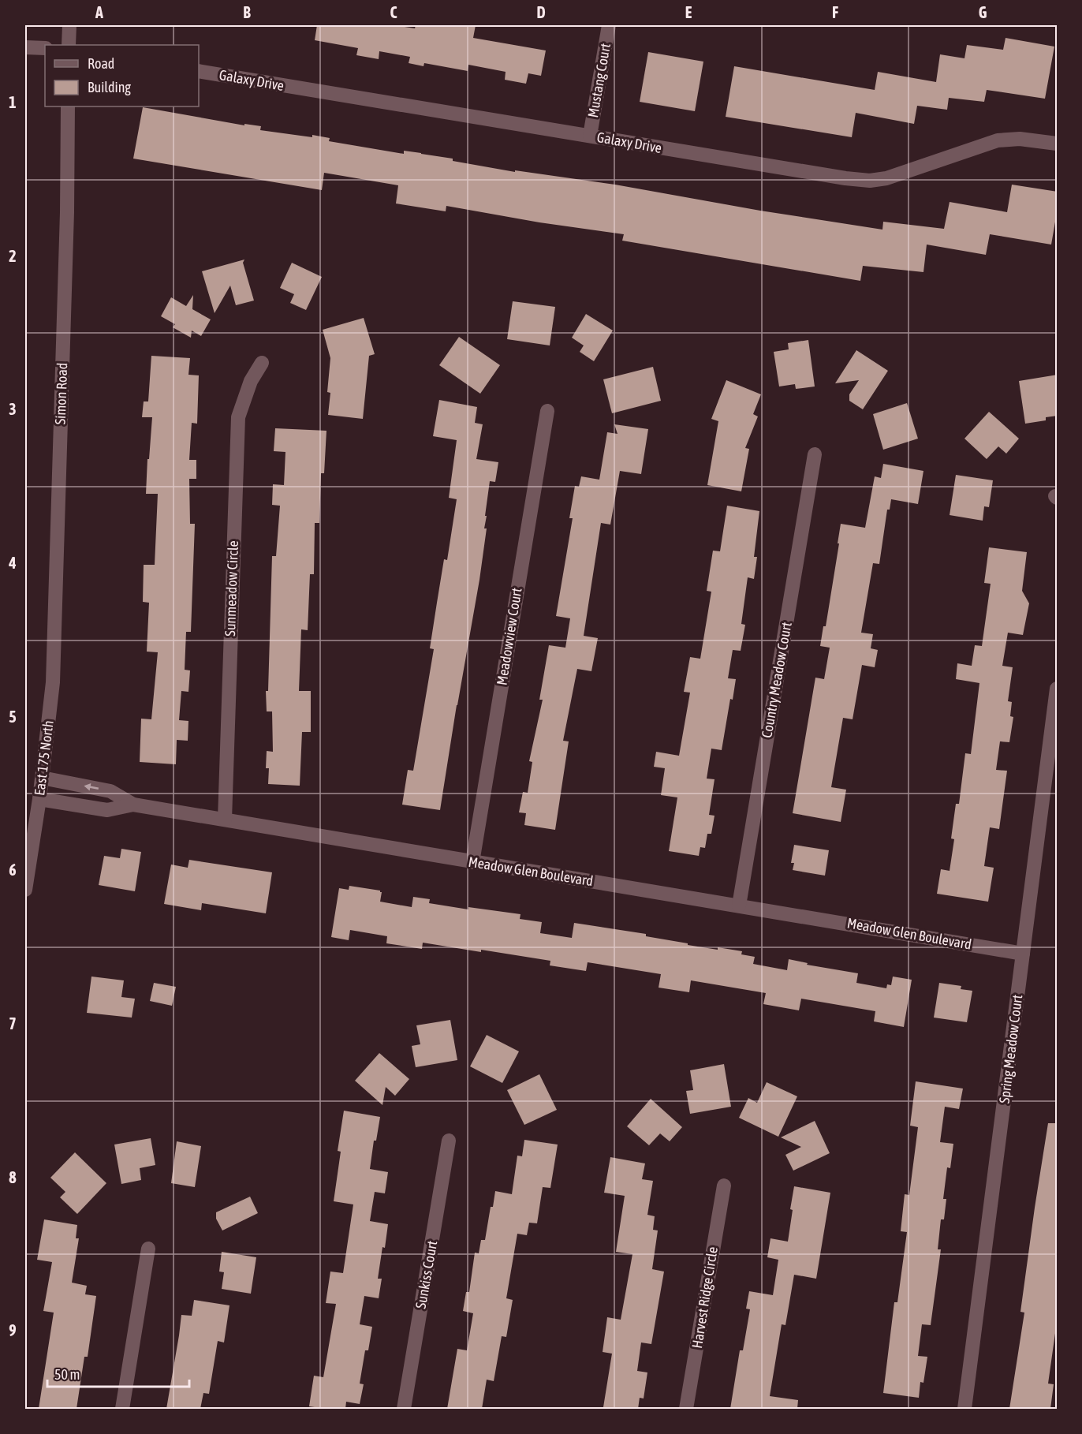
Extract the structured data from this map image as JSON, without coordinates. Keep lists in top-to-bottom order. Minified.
{"streets":{"street":["Galaxy Drive","Mustang Court","Simon Road","Sunmeadow Circle","Meadowview Court","Country Meadow Court","East 175 North","Meadow Glen Boulevard","Spring Meadow Court","Sunkiss Court","Harvest Ridge Circle"]},"crossings":[["Galaxy Drive","Mustang Court"],["Simon Road","East 175 North"],["Sunmeadow Circle","Meadow Glen Boulevard"],["Meadowview Court","Meadow Glen Boulevard"],["Country Meadow Court","Meadow Glen Boulevard"],["East 175 North","Meadow Glen Boulevard"],["Meadow Glen Boulevard","Spring Meadow Court"]],"legend":["Road","Building"],"scale_bar":"50 m","grid":{"columns":["A","B","C","D","E","F","G"],"rows":["1","2","3","4","5","6","7","8","9"]}}
